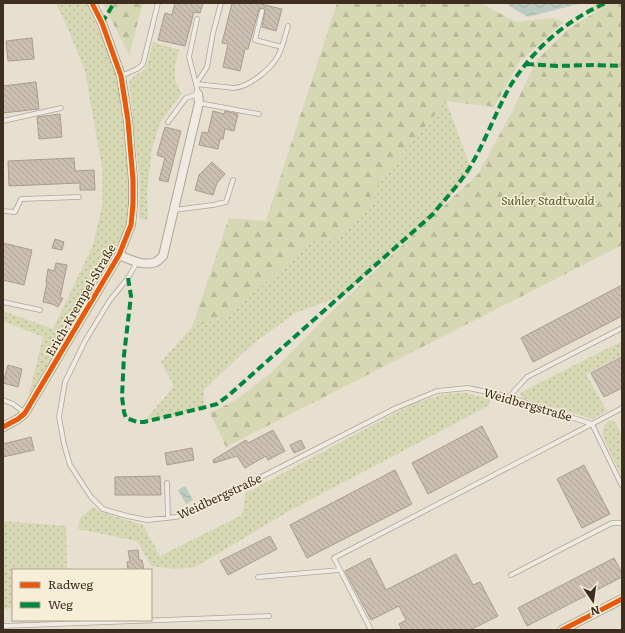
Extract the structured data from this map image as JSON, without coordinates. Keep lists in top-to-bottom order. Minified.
{"streets":{"street":["Erich-Krempel-Straße"],"lane":["Weidbergstraße"]},"crossings":[["Erich-Krempel-Straße","Weidbergstraße"]],"parks":["Suhler Stadtwald"],"legend":["Radweg","Weg"],"north":"bottom"}
